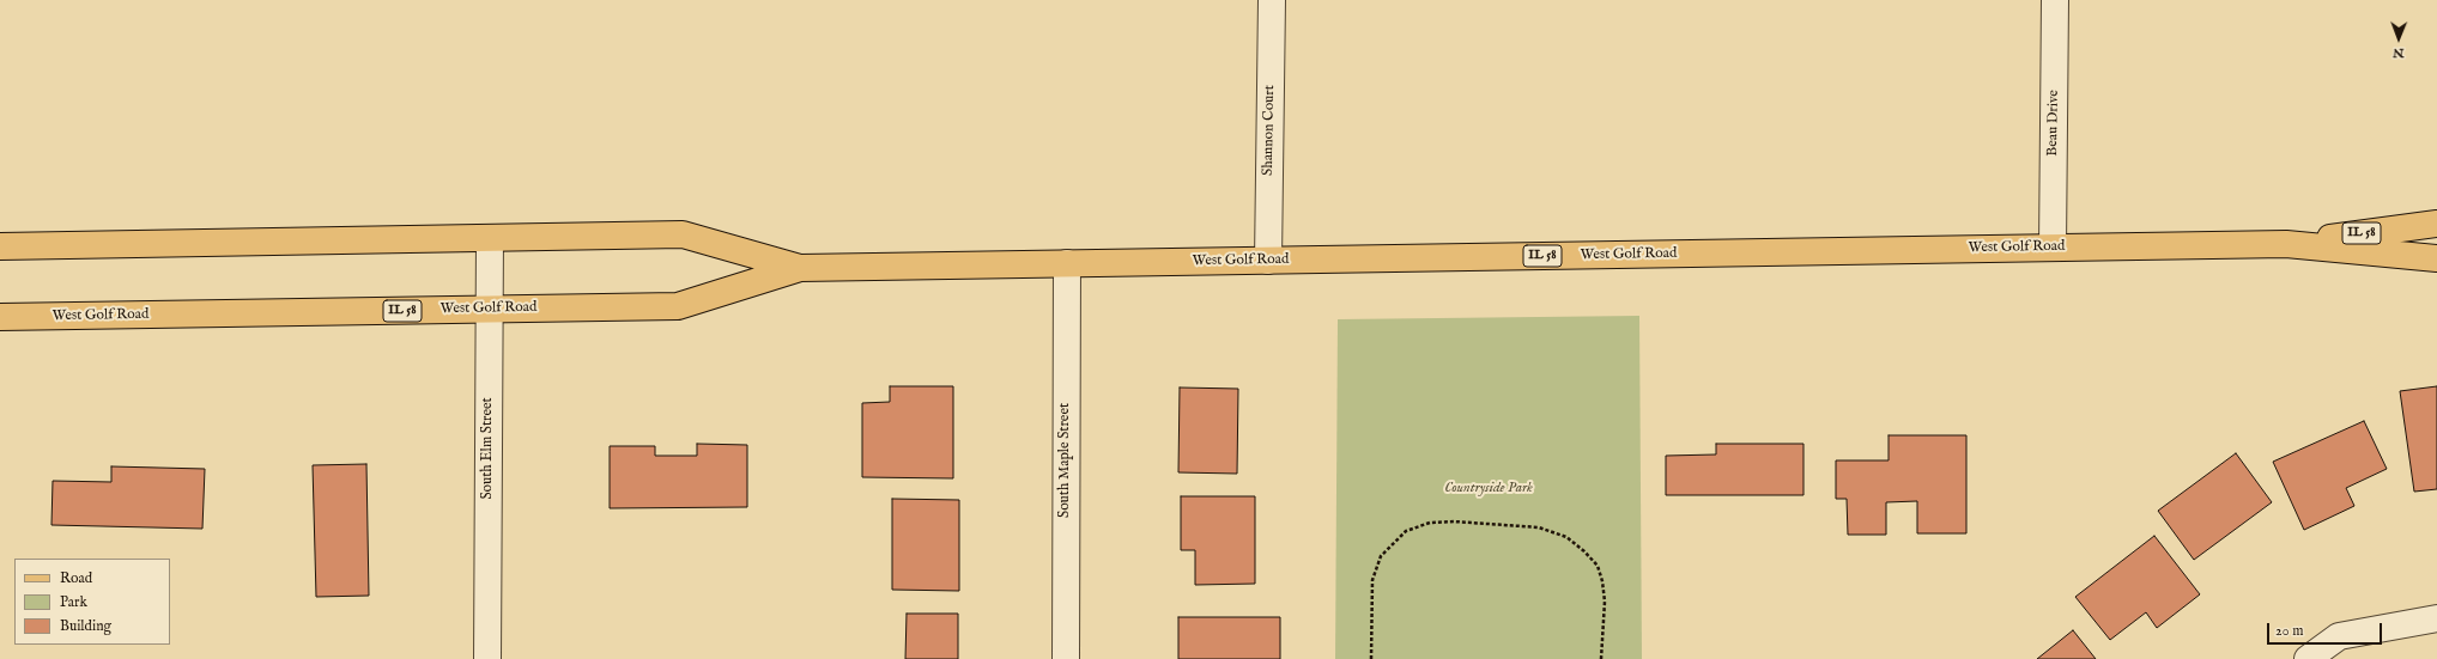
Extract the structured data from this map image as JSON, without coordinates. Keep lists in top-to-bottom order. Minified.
{"streets":{"main road":["IL 58","West Golf Road"],"street":["Beau Drive","Shannon Court","South Elm Street","South Maple Street"]},"crossings":[["Beau Drive","West Golf Road"],["Shannon Court","West Golf Road"],["West Golf Road","South Elm Street"],["West Golf Road","South Maple Street"]],"parks":["Countryside Park"],"legend":["Road","Park","Building"],"scale_bar":"20 m","north":"bottom"}
